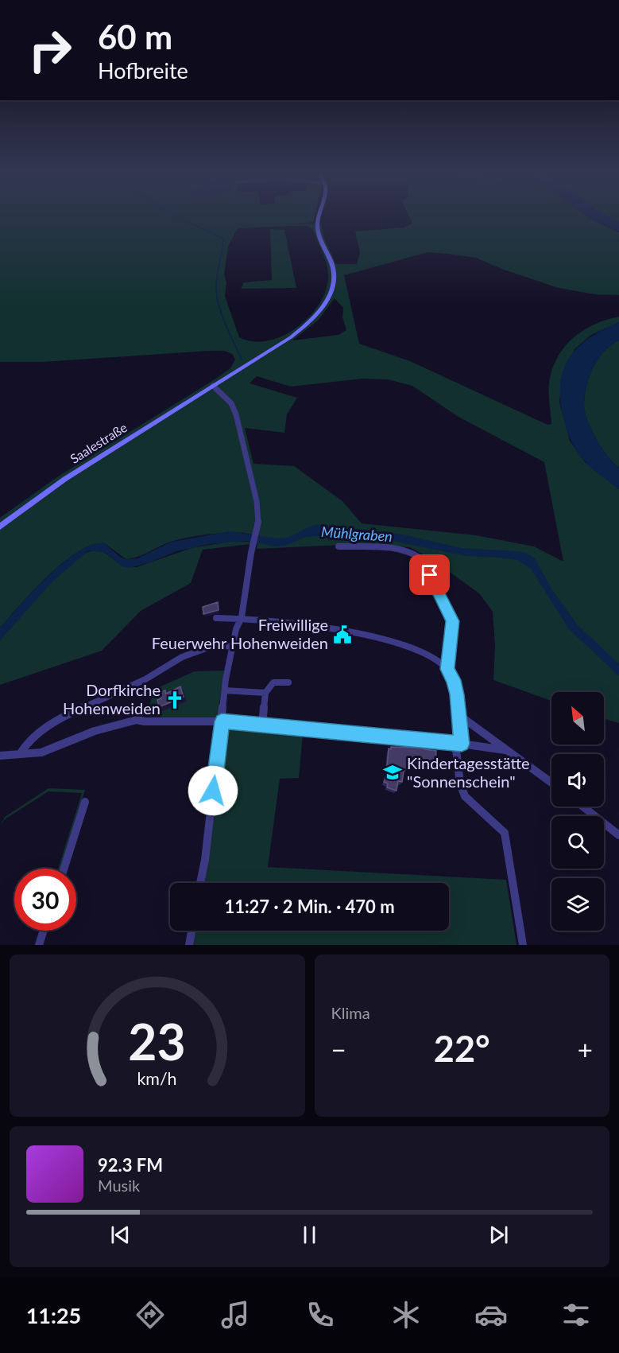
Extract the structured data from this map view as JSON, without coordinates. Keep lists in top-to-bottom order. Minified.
{"streets":{"street":["Saalestraße"]},"water":["Mühlgraben"],"places":{"public building":["Freiwillige Feuerwehr Hohenweiden"],"church":["Dorfkirche Hohenweiden"],"school or university":["Kindertagesstätte \"Sonnenschein\""]},"north":"top left","page":{"turn":["60 m","Hofbreite"],"limit":"30","trip":"11:27 · 2 Min. · 470 m","tile":"Klima","heat":["−","22°","+"],"song":["92.3 FM","Musik"],"tabs":"11:25","gauge":["23","km/h"]}}
